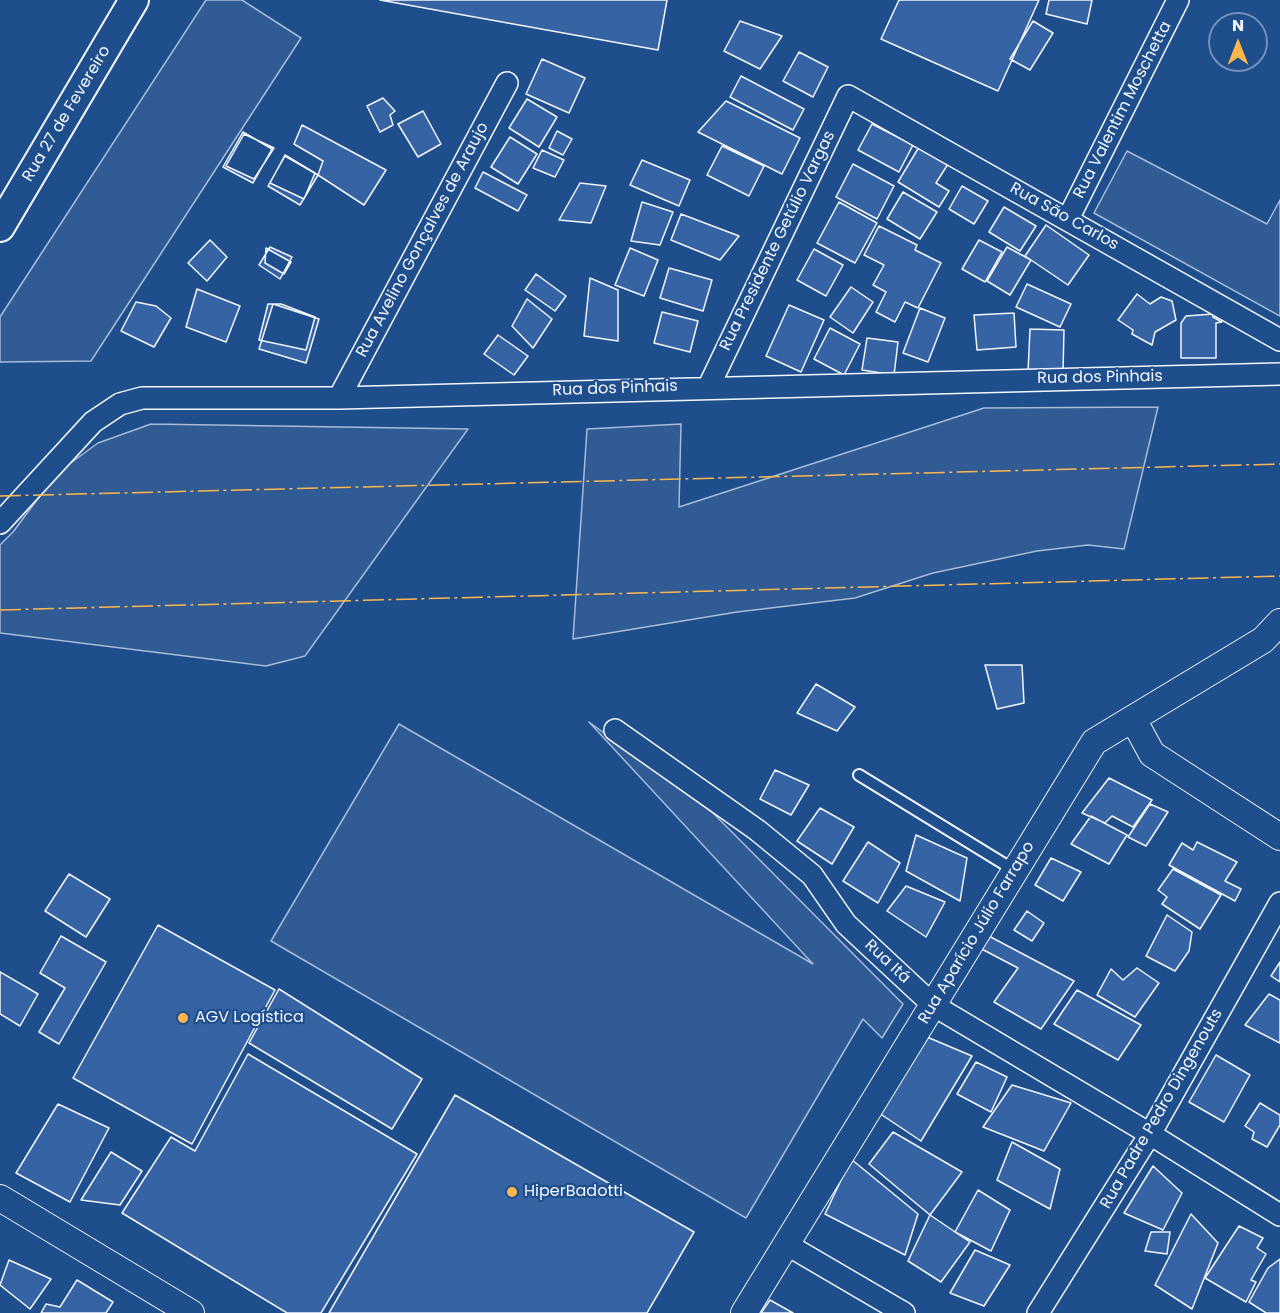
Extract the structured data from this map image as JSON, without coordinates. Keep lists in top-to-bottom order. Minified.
{"streets":{"main road":["Rua 27 de Fevereiro"],"street":["Rua Valentim Moschetta","Rua São Carlos","Rua Avelino Gonçalves de Araujo","Rua Presidente Getúlio Vargas","Rua dos Pinhais","Rua Aparício Júlio Farrapo","Rua Itá","Rua Padre Pedro Dingenouts"]},"crossings":[["Rua Valentim Moschetta","Rua São Carlos"],["Rua São Carlos","Rua Presidente Getúlio Vargas"],["Rua Avelino Gonçalves de Araujo","Rua dos Pinhais"],["Rua Presidente Getúlio Vargas","Rua dos Pinhais"],["Rua Aparício Júlio Farrapo","Rua Itá"],["Rua Itá","Rua Padre Pedro Dingenouts"]],"places":["AGV Logística","HiperBadotti"],"north":"top"}
